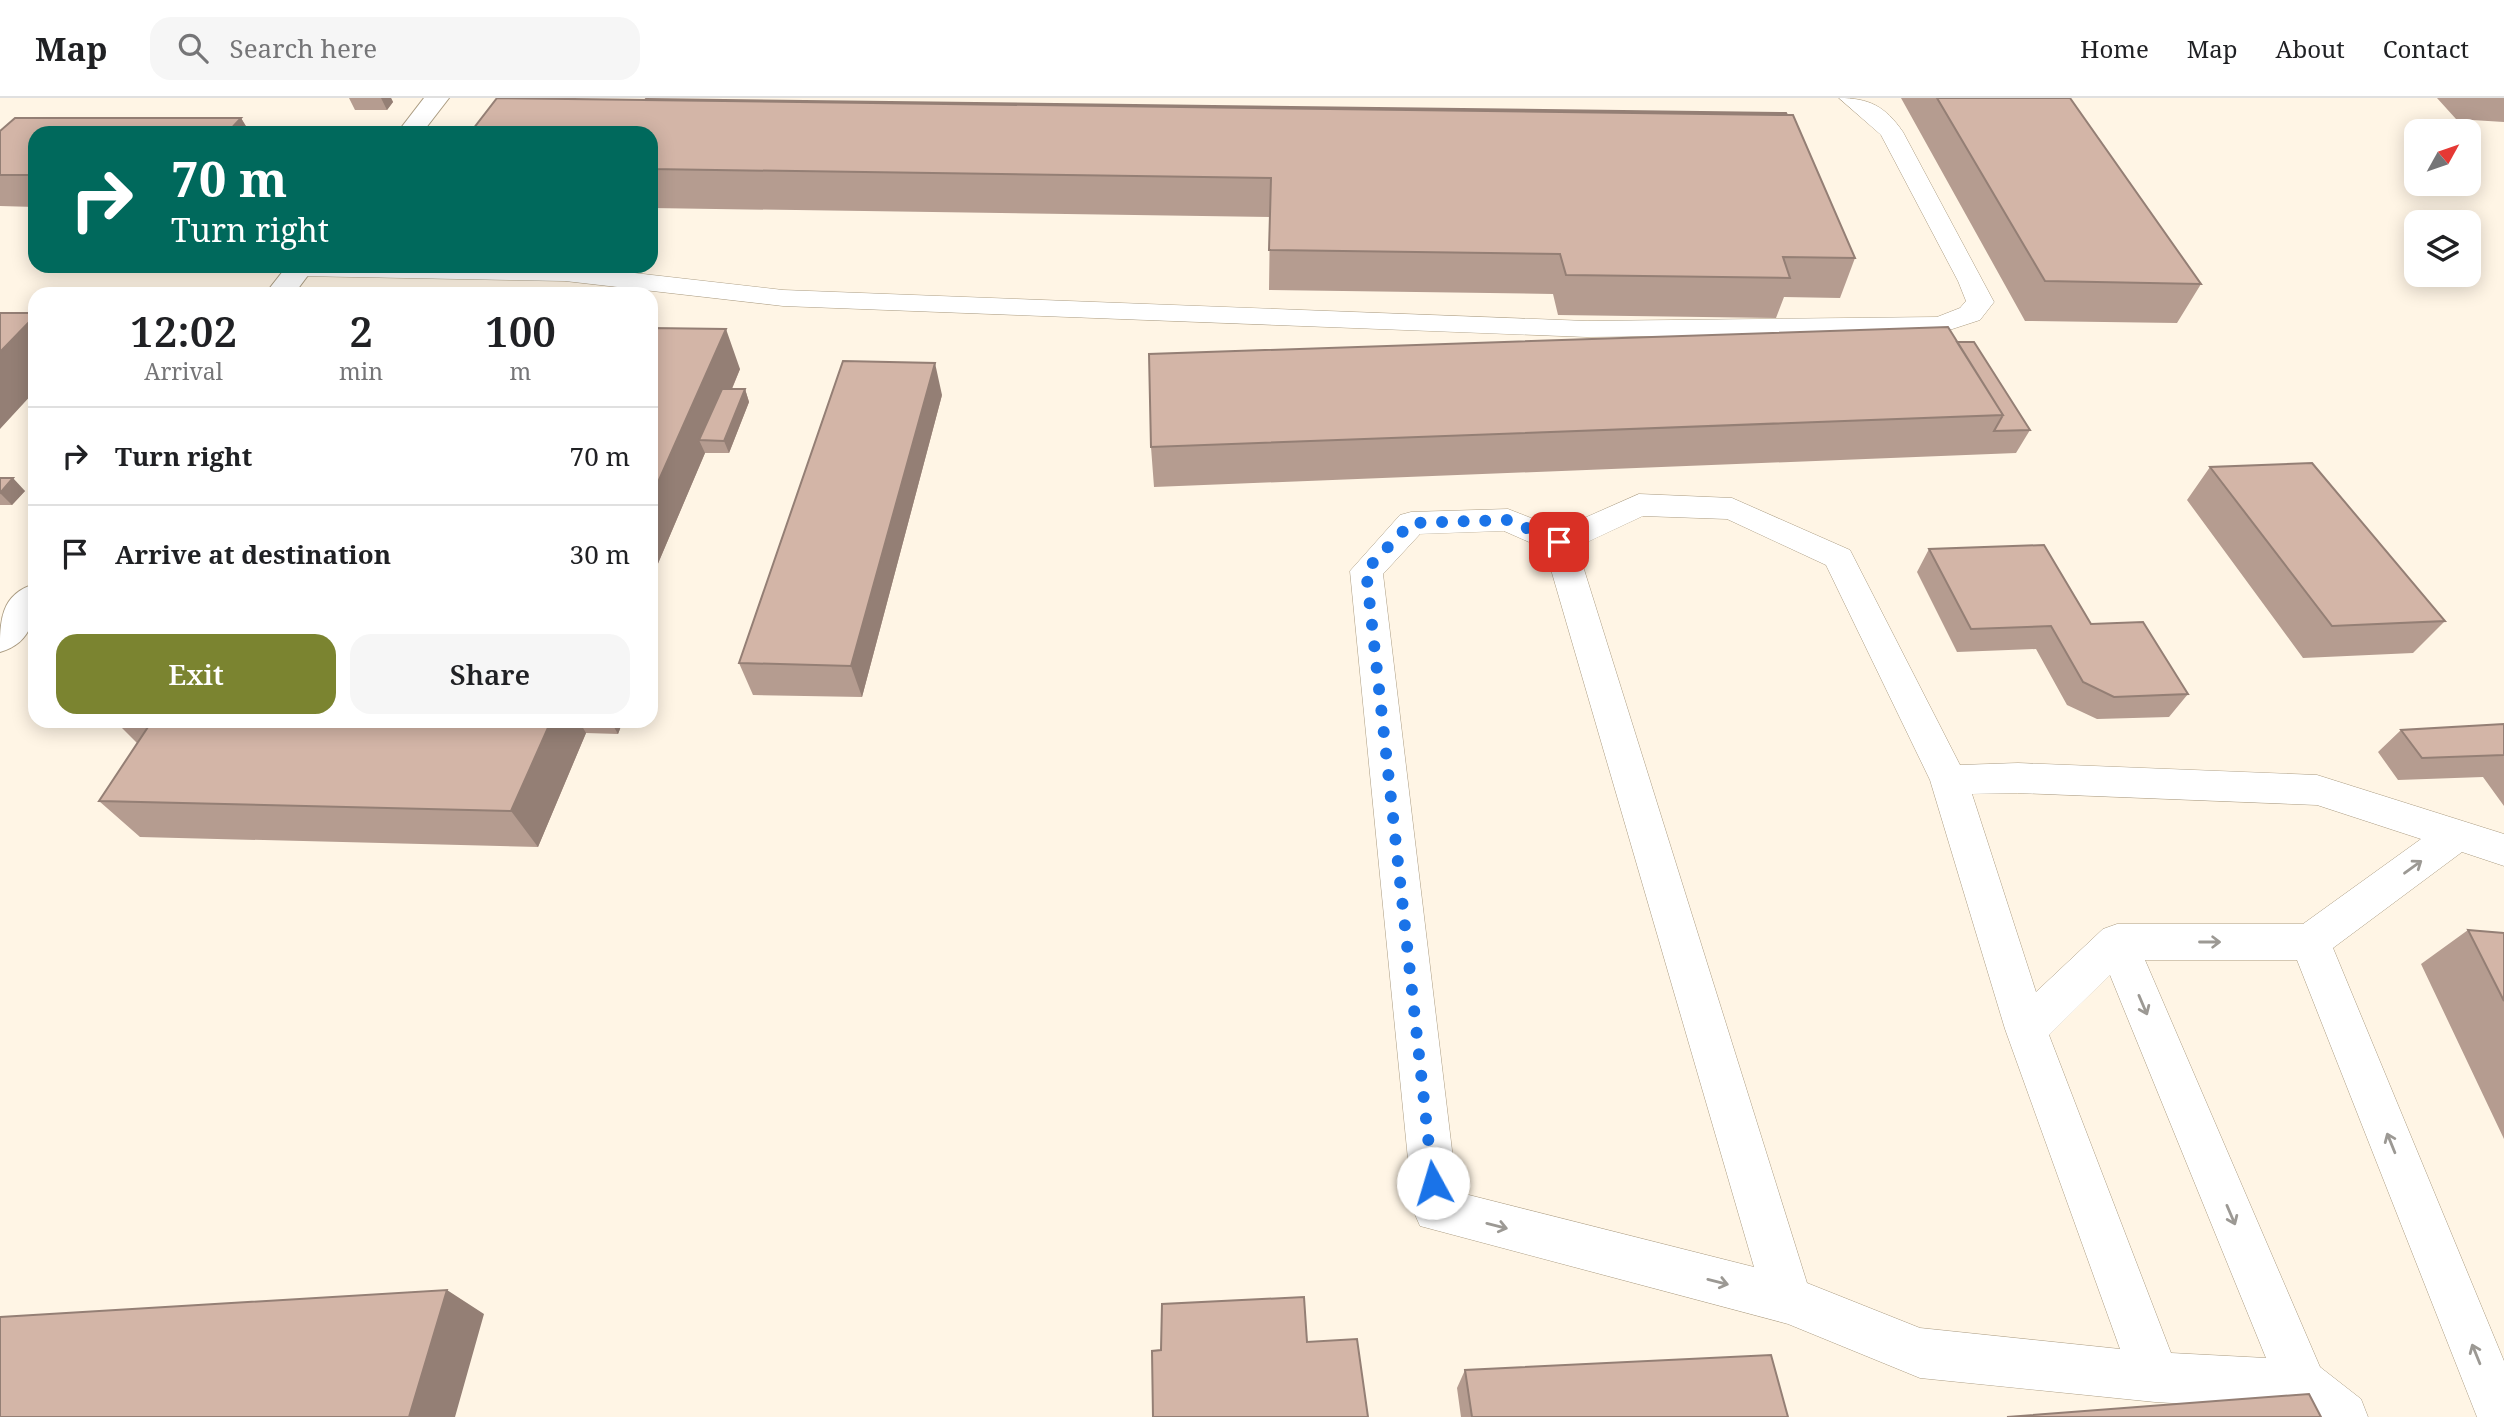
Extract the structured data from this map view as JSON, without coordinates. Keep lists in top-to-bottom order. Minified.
{"north":"top right","page":{"header":"Map","search":"Search here","nav":["Home","Map","About","Contact"],"turn":["70 m","Turn right"],"eta":["12:02","Arrival","2","min","100","m"],"list":[{"name":"Turn right","value":"70 m"},{"name":"Arrive at destination","value":"30 m"}],"buttons":["Exit","Share"]}}
